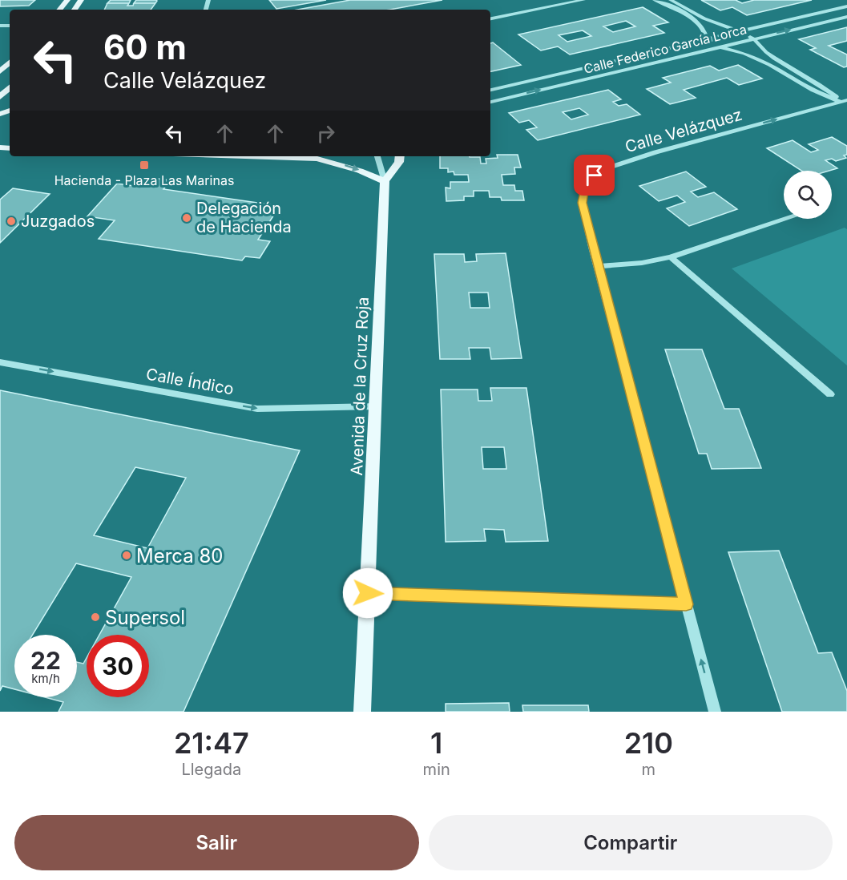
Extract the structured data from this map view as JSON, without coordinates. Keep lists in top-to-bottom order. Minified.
{"streets":{"main road":["Avenida de la Cruz Roja"],"street":["Calle Federico García Lorca","Calle Velázquez","Calle Índico"]},"crossings":[["Calle Índico","Avenida de la Cruz Roja"]],"one_way":["Calle Índico"],"places":{"transit":["Hacienda - Plaza Las Marinas"],"other":["Delegación de Hacienda","Juzgados","Merca 80","Supersol"]},"page":{"turn":["60 m","Calle Velázquez"],"speed":"22 km/h","limit":"30","eta":["21:47","Llegada","1","min","210","m"],"buttons":["Salir","Compartir"]}}
